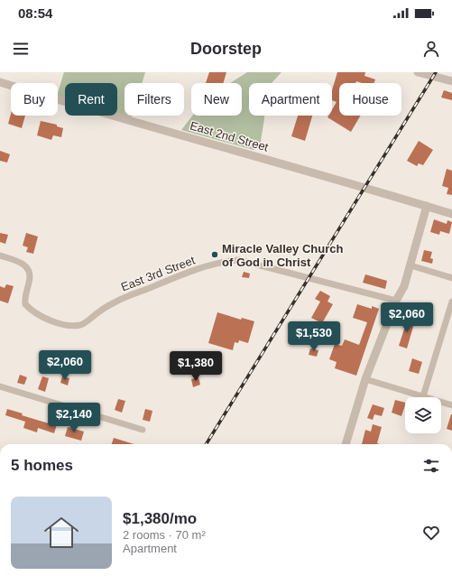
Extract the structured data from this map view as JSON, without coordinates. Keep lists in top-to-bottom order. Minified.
{"streets":{"street":["East 2nd Street","East 3rd Street"]},"places":["Miracle Valley Church of God in Christ"],"page":{"status":"08:54","header":"Doorstep","chip":["Buy","Rent","Filters","New","Apartment","House"],"price":["$2,060","$1,530","$2,060","$1,380","$2,140"],"heading":"5 homes","list":[{"name":"$1,380/mo","note":"2 rooms · 70 m² · Apartment"}]}}
